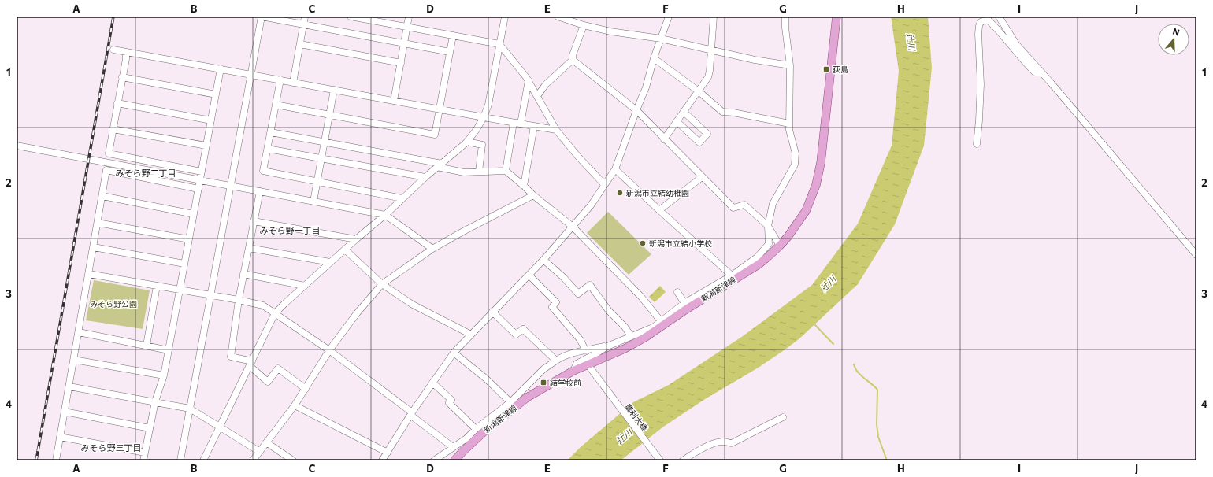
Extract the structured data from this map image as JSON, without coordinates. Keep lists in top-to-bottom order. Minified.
{"streets":{"main road":["新潟新津線"],"street":["農利大橋"]},"crossings":[["新潟新津線","農利大橋"]],"districts":["みそら野二丁目","みそら野一丁目","みそら野三丁目"],"water":["辻川"],"parks":["みそら野公園"],"places":{"transit":["荻島","結学校前"],"other":["新潟市立結幼稚園","新潟市立結小学校"]},"north":"top","grid":{"columns":["A","B","C","D","E","F","G","H","I","J"],"rows":["1","2","3","4"]}}
